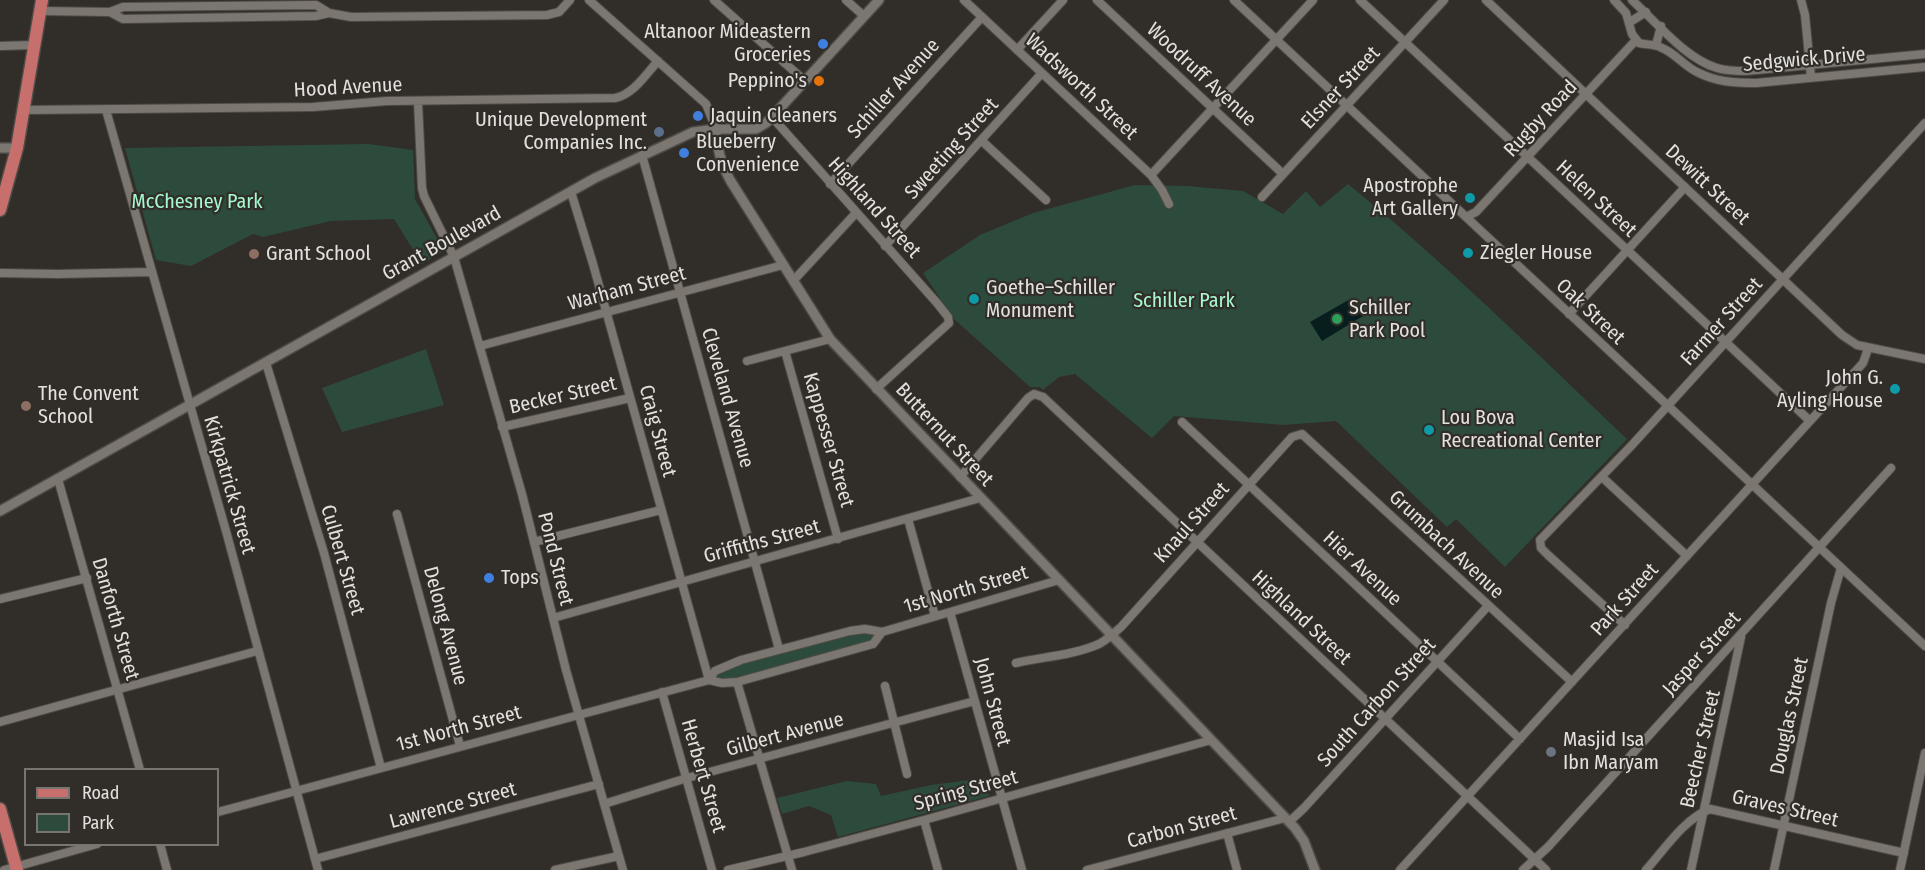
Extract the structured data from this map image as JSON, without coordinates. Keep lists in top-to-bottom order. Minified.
{"streets":{"street":["Sedgwick Drive","Woodruff Avenue","Wadsworth Street","Hood Avenue","Elsner Street","Schiller Avenue","Rugby Road","Sweeting Street","Dewitt Street","Helen Street","Highland Street","Grant Boulevard","Warham Street","Oak Street","Farmer Street","Becker Street","Cleveland Avenue","Craig Street","Butternut Street","Kappesser Street","Kirkpatrick Street","Knaul Street","Griffiths Street","Grumbach Avenue","Pond Street","Culbert Street","Hier Avenue","1st North Street","Park Street","Danforth Street","Delong Avenue","Jasper Street","John Street","South Carbon Street","Douglas Street","Gilbert Avenue","Beecher Street","Herbert Street","Spring Street","Lawrence Street","Graves Street","Carbon Street"]},"crossings":[["Sedgwick Drive","Rugby Road"],["Woodruff Avenue","Elsner Street"],["Wadsworth Street","Schiller Avenue"],["Wadsworth Street","Sweeting Street"],["Hood Avenue","Butternut Street"],["Hood Avenue","Kirkpatrick Street"],["Hood Avenue","Pond Street"],["Elsner Street","Helen Street"],["Elsner Street","Oak Street"],["Schiller Avenue","Highland Street"],["Rugby Road","Dewitt Street"],["Rugby Road","Helen Street"],["Rugby Road","Oak Street"],["Sweeting Street","Highland Street"],["Dewitt Street","Farmer Street"],["Dewitt Street","Park Street"],["Helen Street","Farmer Street"],["Helen Street","Park Street"],["Highland Street","Grant Boulevard"],["Highland Street","Butternut Street"],["Highland Street","Knaul Street"],["Highland Street","Park Street"],["Highland Street","Jasper Street"],["Highland Street","South Carbon Street"],["Grant Boulevard","Cleveland Avenue"],["Grant Boulevard","Craig Street"],["Grant Boulevard","Butternut Street"],["Grant Boulevard","Kirkpatrick Street"],["Grant Boulevard","Pond Street"],["Grant Boulevard","Culbert Street"],["Grant Boulevard","Danforth Street"],["Warham Street","Cleveland Avenue"],["Warham Street","Craig Street"],["Warham Street","Butternut Street"],["Warham Street","Pond Street"],["Oak Street","Farmer Street"],["Oak Street","Park Street"],["Oak Street","Jasper Street"],["Oak Street","Douglas Street"],["Farmer Street","Park Street"],["Becker Street","Craig Street"],["Becker Street","Pond Street"],["Cleveland Avenue","Griffiths Street"],["Cleveland Avenue","1st North Street"],["Craig Street","Griffiths Street"],["Craig Street","1st North Street"],["Butternut Street","Knaul Street"],["Butternut Street","Griffiths Street"],["Butternut Street","1st North Street"],["Butternut Street","South Carbon Street"],["Butternut Street","Spring Street"],["Butternut Street","Carbon Street"],["Kappesser Street","Griffiths Street"],["Kirkpatrick Street","1st North Street"],["Kirkpatrick Street","Lawrence Street"],["Knaul Street","Grumbach Avenue"],["Knaul Street","Hier Avenue"],["Griffiths Street","Pond Street"],["Grumbach Avenue","Park Street"],["Grumbach Avenue","South Carbon Street"],["Pond Street","1st North Street"],["Pond Street","Gilbert Avenue"],["Pond Street","Lawrence Street"],["Culbert Street","1st North Street"],["Hier Avenue","Park Street"],["Hier Avenue","South Carbon Street"],["1st North Street","Delong Avenue"],["1st North Street","John Street"],["1st North Street","Herbert Street"],["Jasper Street","Beecher Street"],["John Street","Gilbert Avenue"],["John Street","Spring Street"],["South Carbon Street","Carbon Street"],["Douglas Street","Graves Street"],["Gilbert Avenue","Herbert Street"],["Beecher Street","Graves Street"]],"parks":["McChesney Park","Schiller Park"],"places":["Altanoor Mideastern Groceries","Peppino's","Jaquin Cleaners","Unique Development Companies Inc.","Blueberry Convenience","Apostrophe Art Gallery","Ziegler House","Grant School","Goethe–Schiller Monument","Schiller Park Pool","John G. Ayling House","The Convent School","Lou Bova Recreational Center","Tops","Masjid Isa Ibn Maryam"],"legend":["Road","Park"]}
